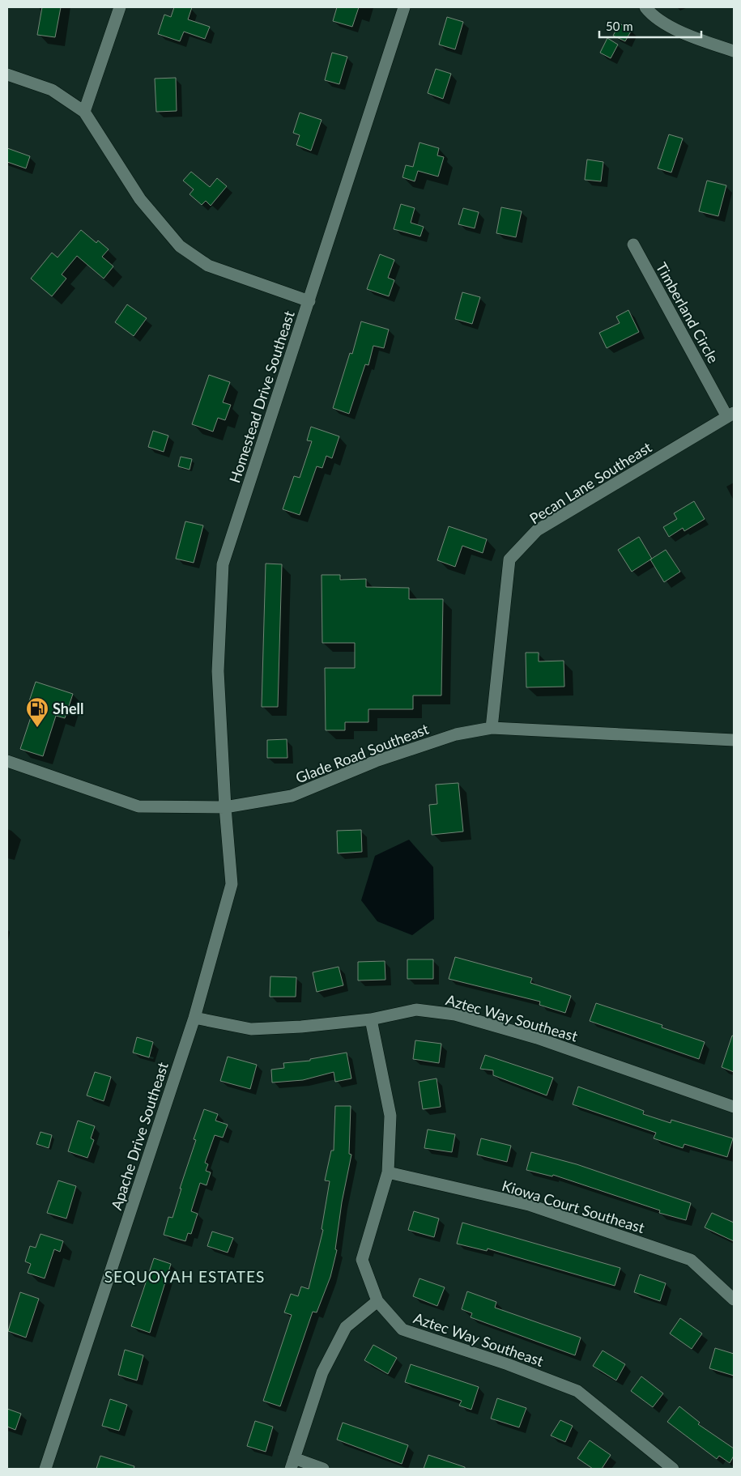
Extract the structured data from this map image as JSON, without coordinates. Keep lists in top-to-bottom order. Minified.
{"streets":{"street":["Timberland Circle","Homestead Drive Southeast","Pecan Lane Southeast","Glade Road Southeast","Aztec Way Southeast","Apache Drive Southeast","Kiowa Court Southeast"]},"crossings":[["Timberland Circle","Pecan Lane Southeast"],["Homestead Drive Southeast","Glade Road Southeast"],["Homestead Drive Southeast","Apache Drive Southeast"],["Pecan Lane Southeast","Glade Road Southeast"],["Glade Road Southeast","Apache Drive Southeast"],["Aztec Way Southeast","Apache Drive Southeast"],["Aztec Way Southeast","Kiowa Court Southeast"]],"districts":["SEQUOYAH ESTATES"],"places":{"fuel station":["Shell"]},"scale_bar":"50 m"}
